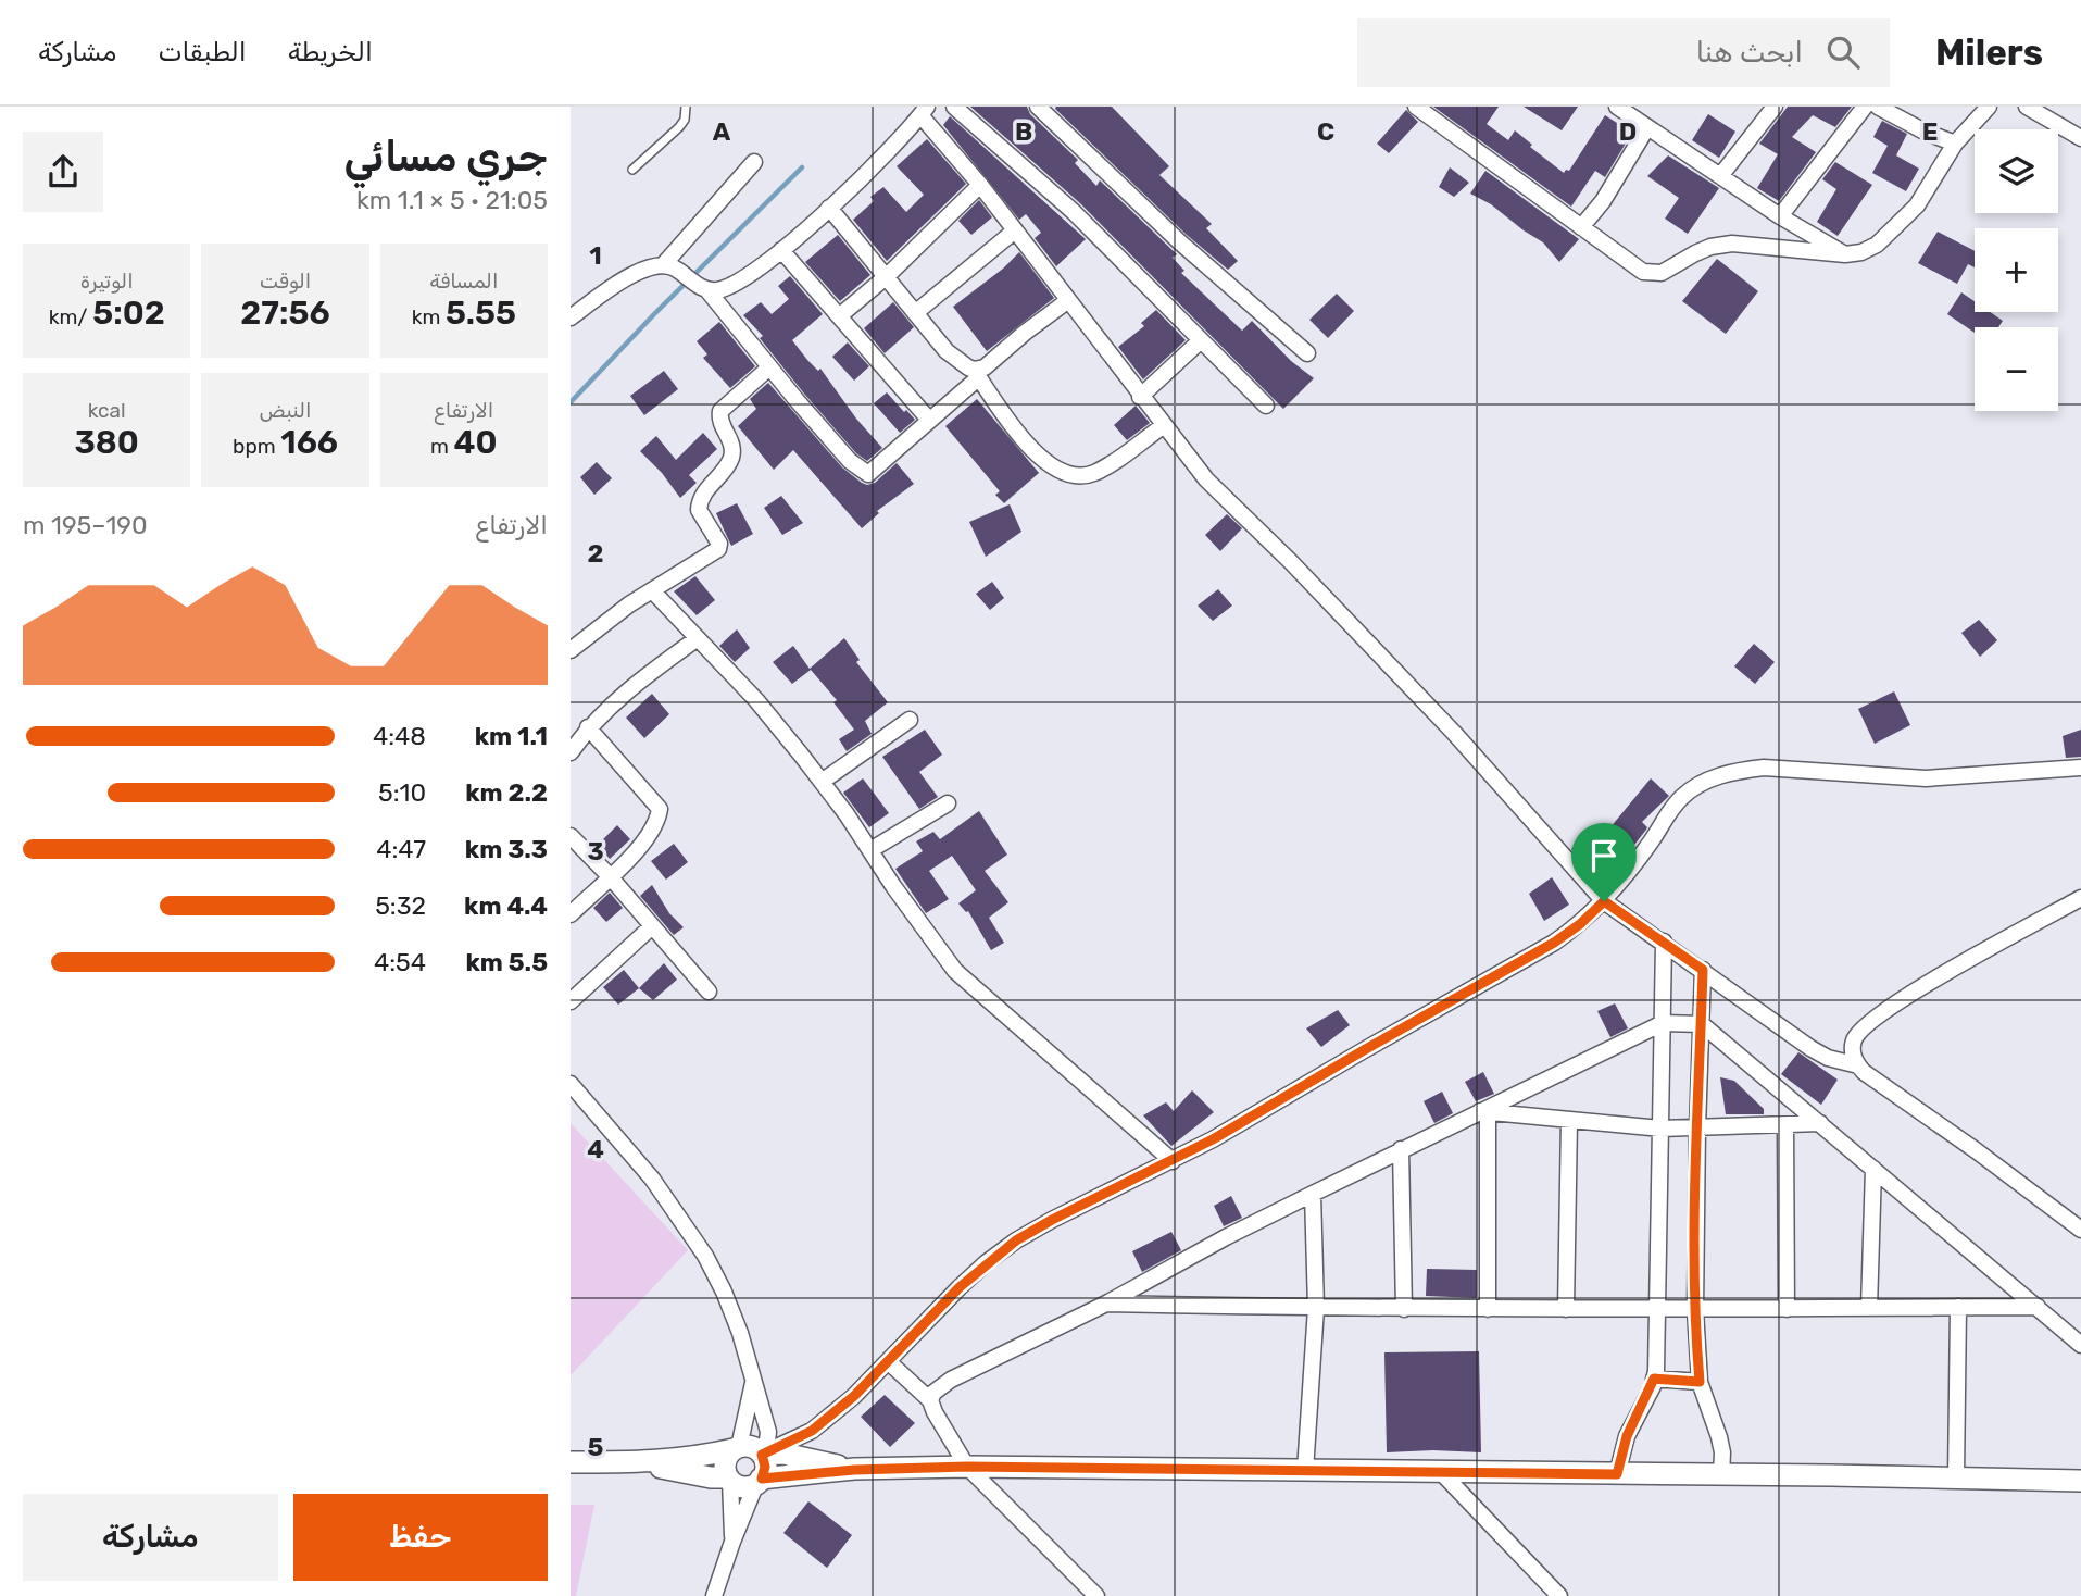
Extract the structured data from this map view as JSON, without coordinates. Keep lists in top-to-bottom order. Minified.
{"page":{"header":"Milers","search":"ابحث هنا","nav":["الخريطة","الطبقات","مشاركة"],"heading":["جري مسائي","21:05 · 5 × 1.1 km"],"map_buttons":["+","−"],"stats":[["المسافة","5.55 km"],["الوقت","27:56"],["الوتيرة","5:02 /km"],["الارتفاع","40 m"],["النبض","166 bpm"],["kcal","380"]],"chart":["الارتفاع","190–195 m"],"list":[{"name":"1.1 km","note":"4:48"},{"name":"2.2 km","note":"5:10"},{"name":"3.3 km","note":"4:47"},{"name":"4.4 km","note":"5:32"},{"name":"5.5 km","note":"4:54"}],"buttons":["حفظ","مشاركة"]},"grid":{"columns":["A","B","C","D","E"],"rows":["1","2","3","4","5"]}}
